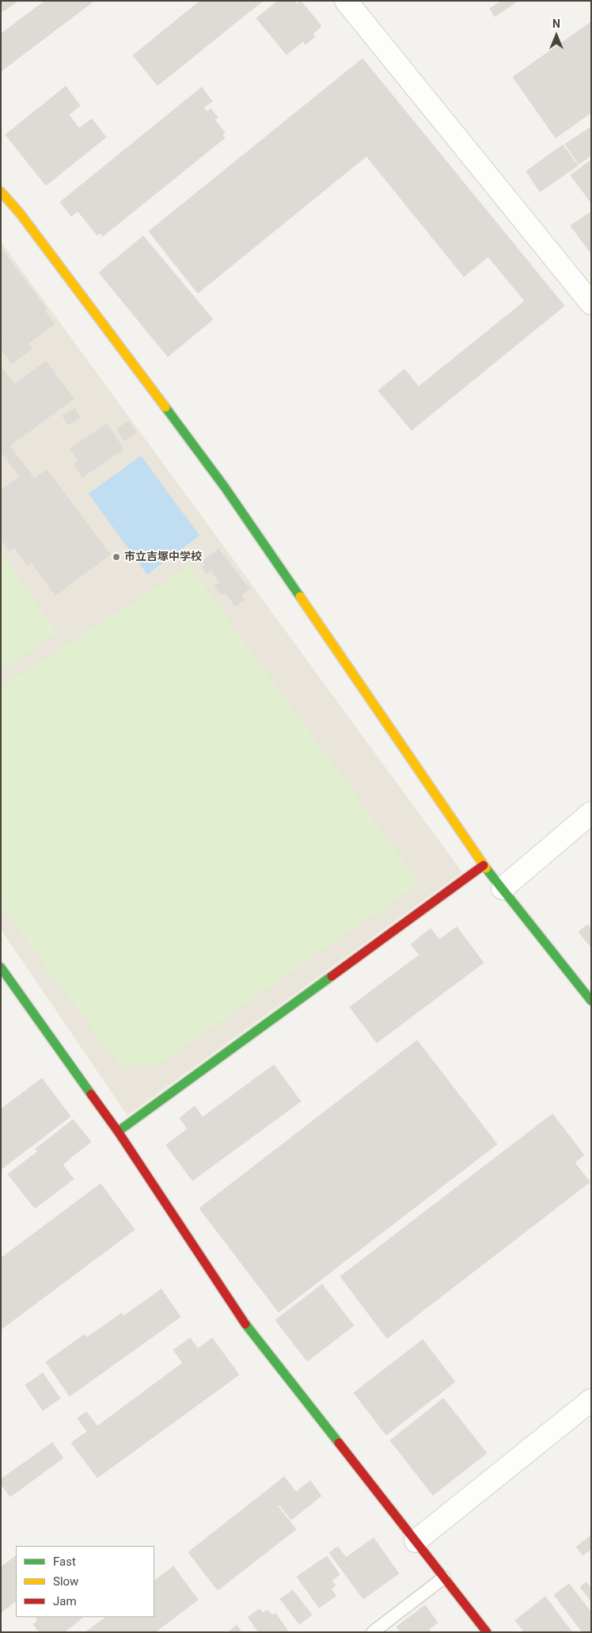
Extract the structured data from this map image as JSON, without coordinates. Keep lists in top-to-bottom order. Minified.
{"places":["市立吉塚中学校"],"legend":["Fast","Slow","Jam"],"north":"top"}
